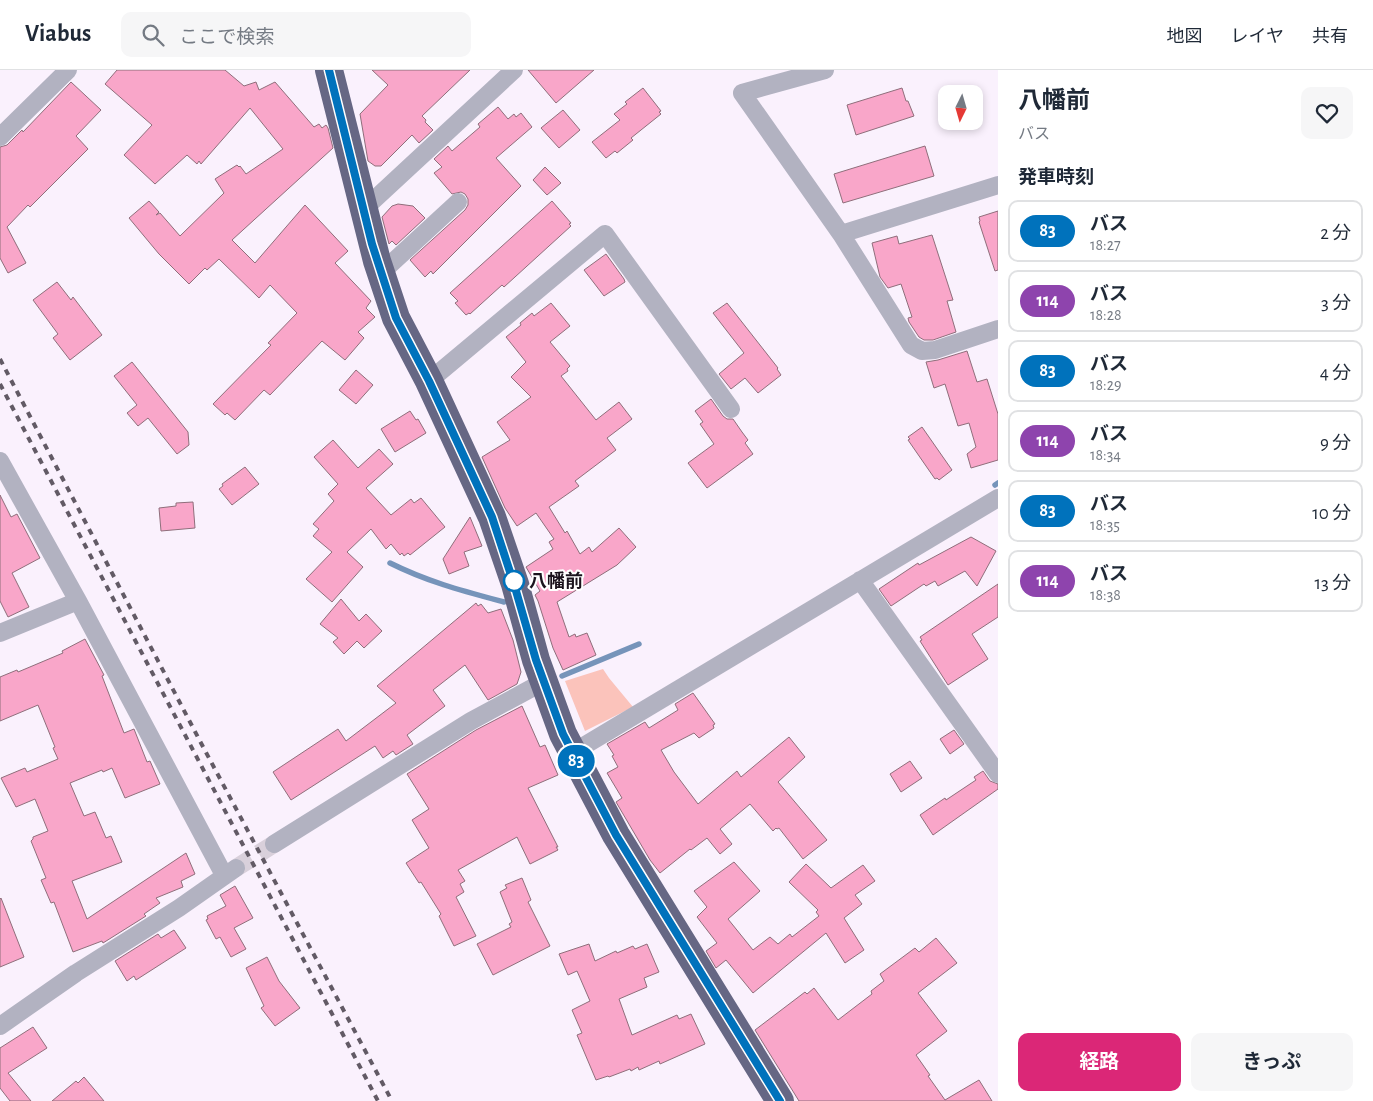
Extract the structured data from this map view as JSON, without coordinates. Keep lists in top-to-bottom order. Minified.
{"places":["八幡前"],"lines":["bus line 83"],"north":"bottom","page":{"header":"Viabus","search":"ここで検索","nav":["地図","レイヤ","共有"],"on_map":"83","heading":[["八幡前","バス"],"発車時刻"],"list":[{"mark":"83","name":"バス","note":"18:27","value":"2 分"},{"mark":"114","name":"バス","note":"18:28","value":"3 分"},{"mark":"83","name":"バス","note":"18:29","value":"4 分"},{"mark":"114","name":"バス","note":"18:34","value":"9 分"},{"mark":"83","name":"バス","note":"18:35","value":"10 分"},{"mark":"114","name":"バス","note":"18:38","value":"13 分"}],"buttons":["経路","きっぷ"]}}
